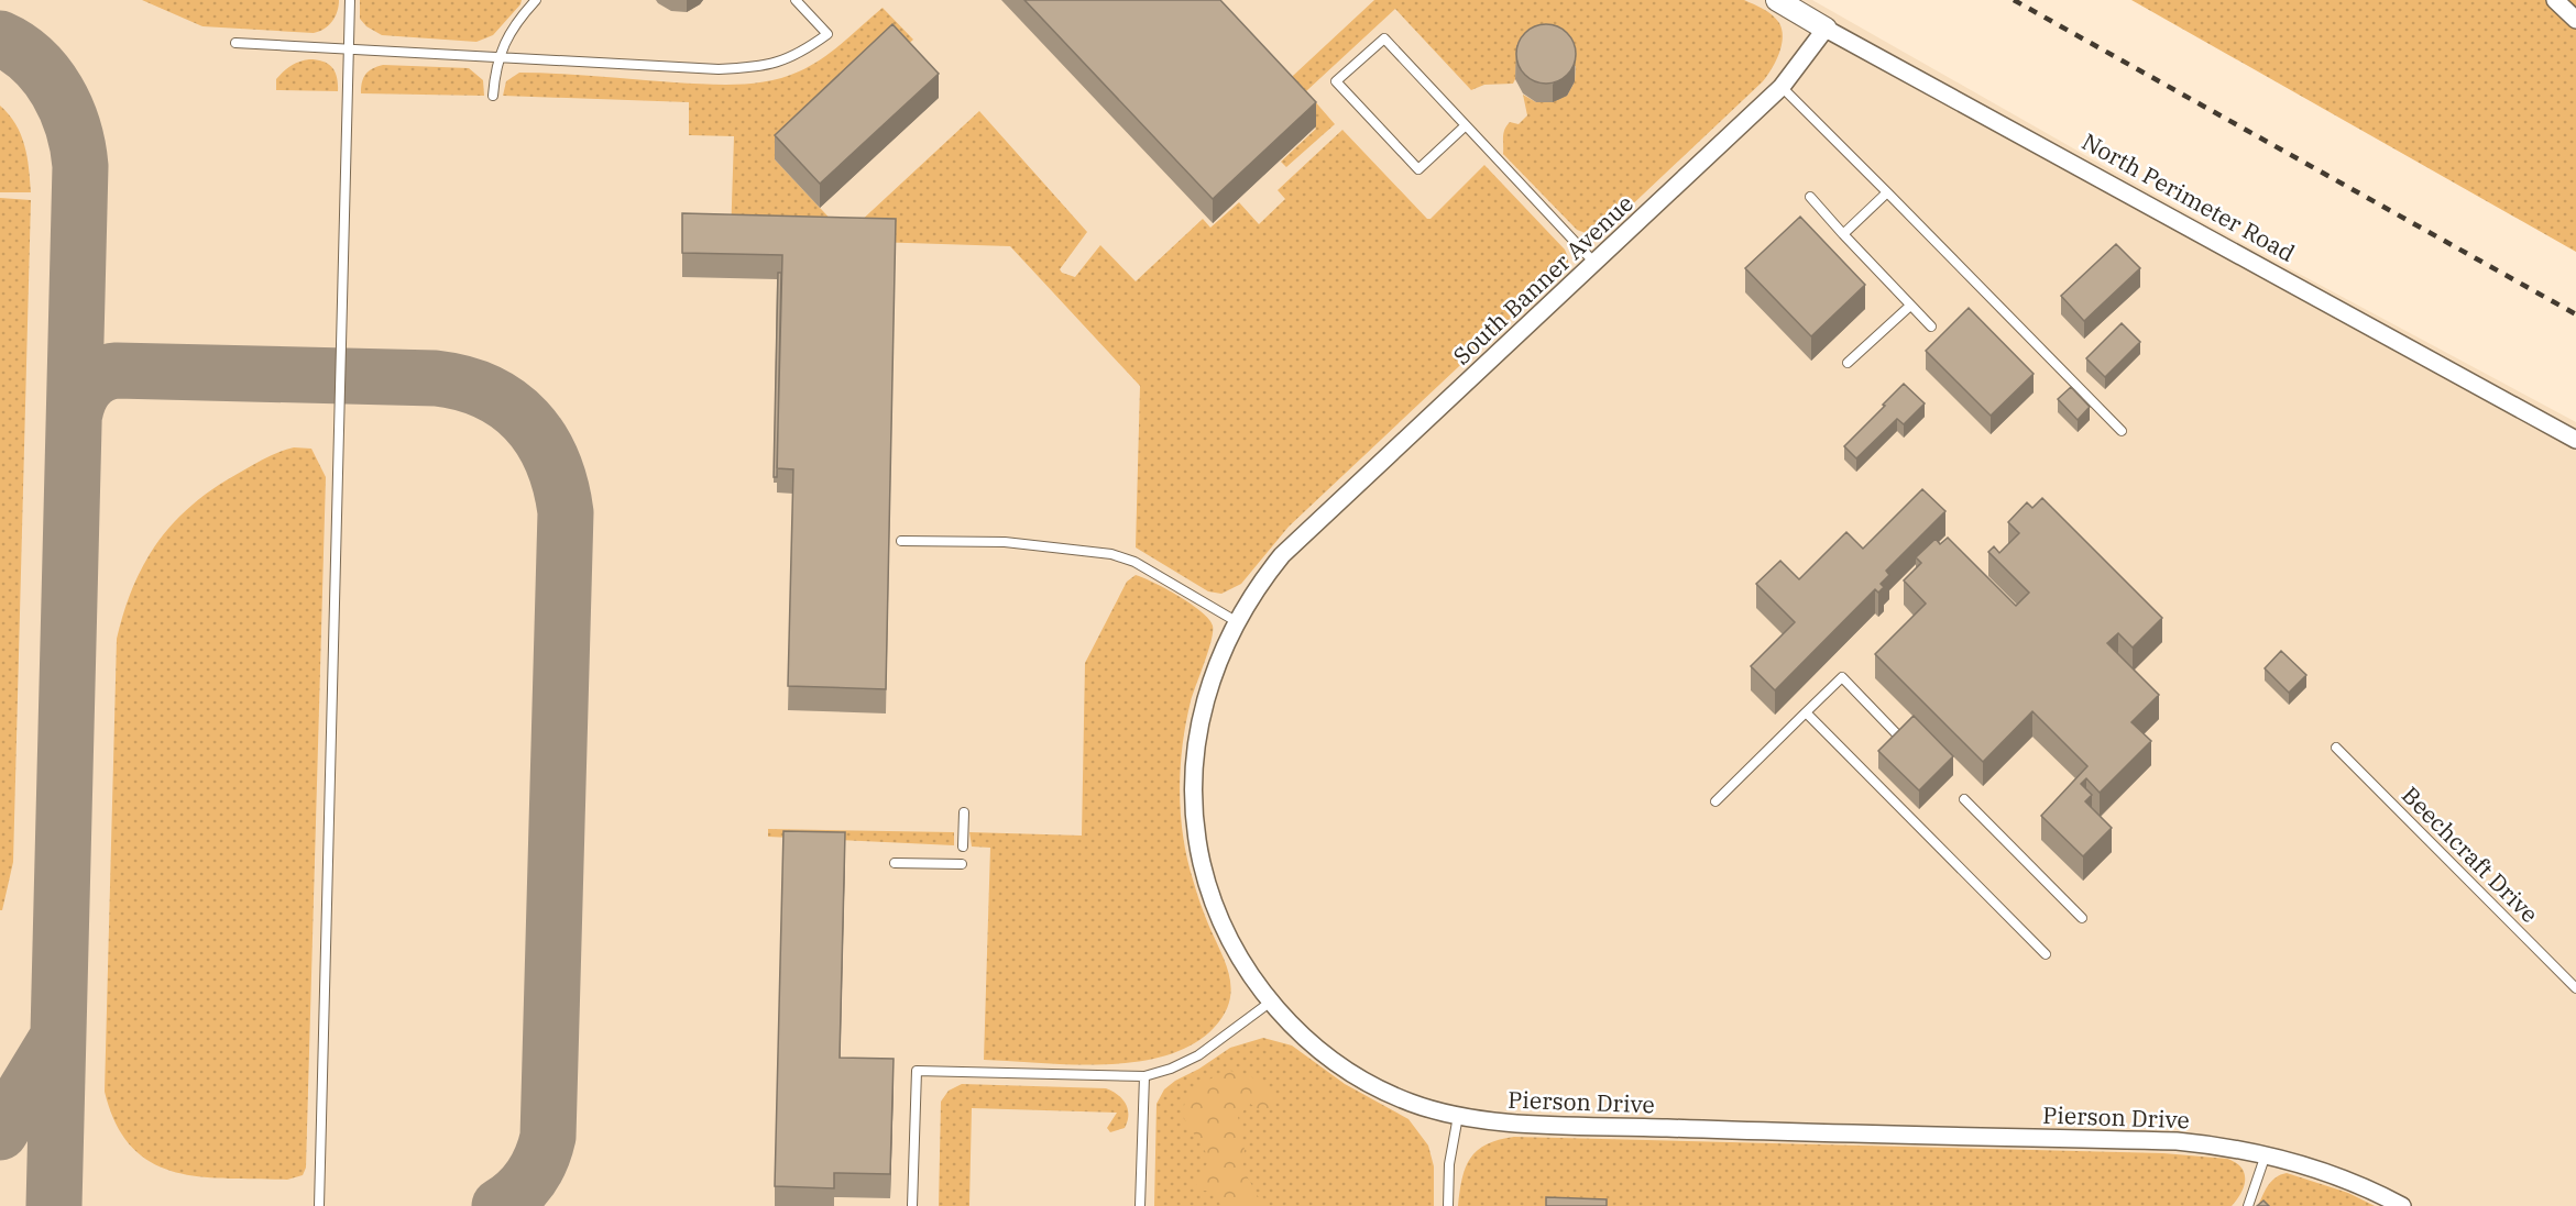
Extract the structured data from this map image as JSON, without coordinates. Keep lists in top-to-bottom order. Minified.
{"streets":{"street":["North Perimeter Road","South Banner Avenue","Pierson Drive"],"lane":["Beechcraft Drive"]},"crossings":[["North Perimeter Road","South Banner Avenue"],["South Banner Avenue","Pierson Drive"]]}
